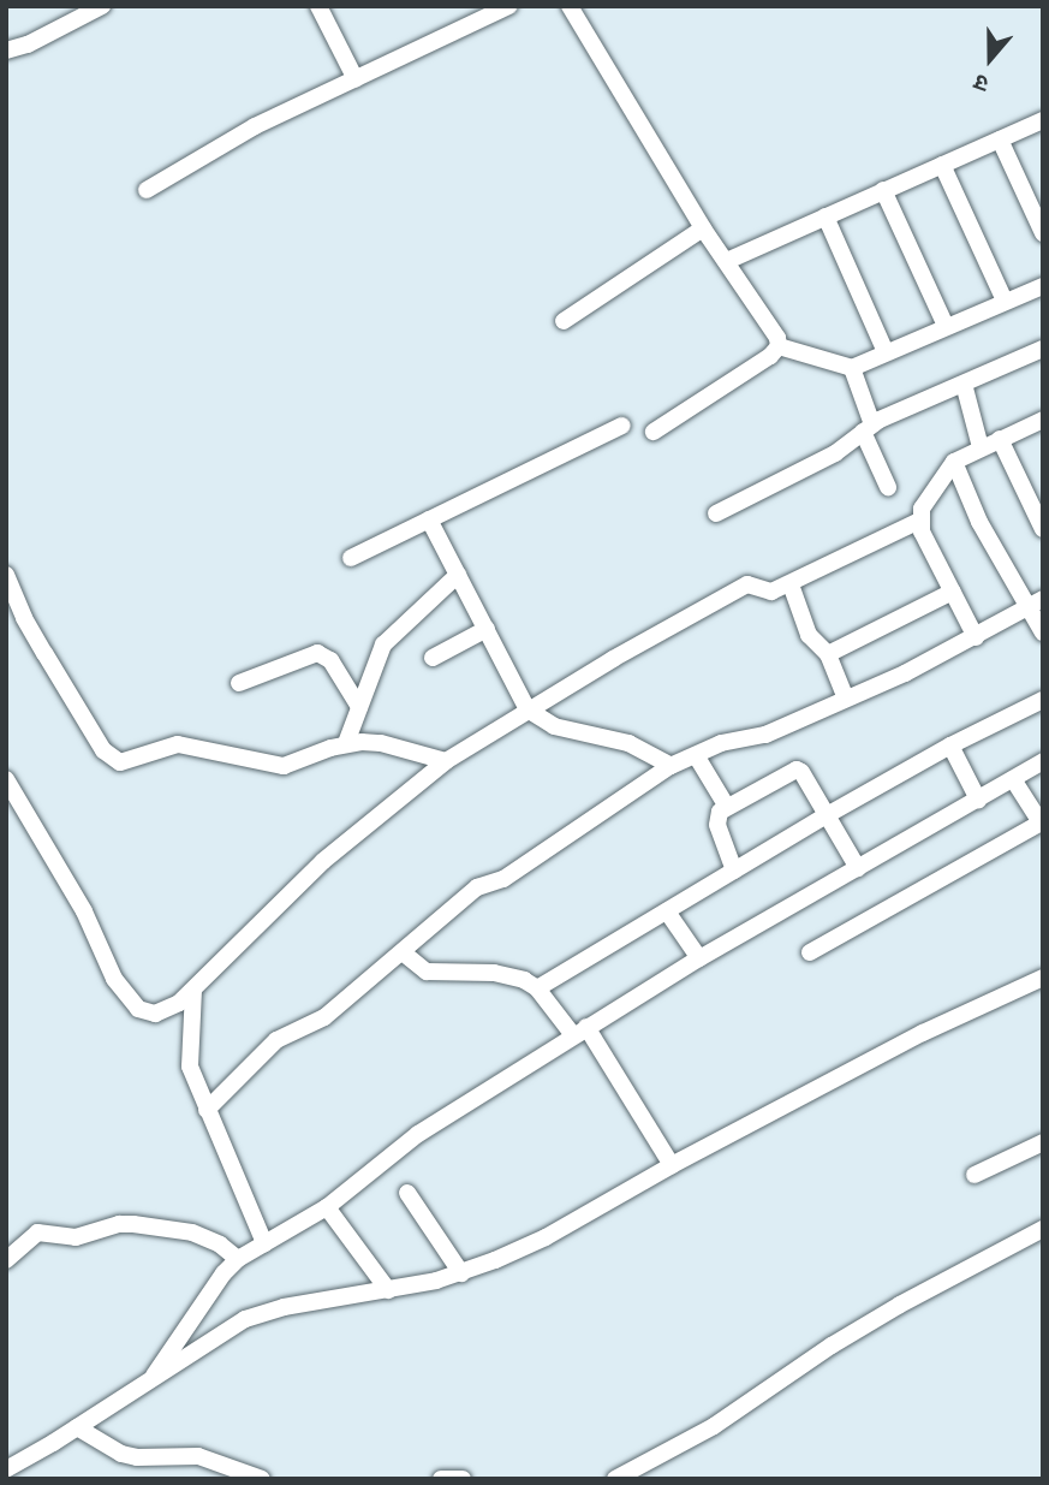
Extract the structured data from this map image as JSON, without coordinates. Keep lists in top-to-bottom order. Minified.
{"north":"bottom"}
